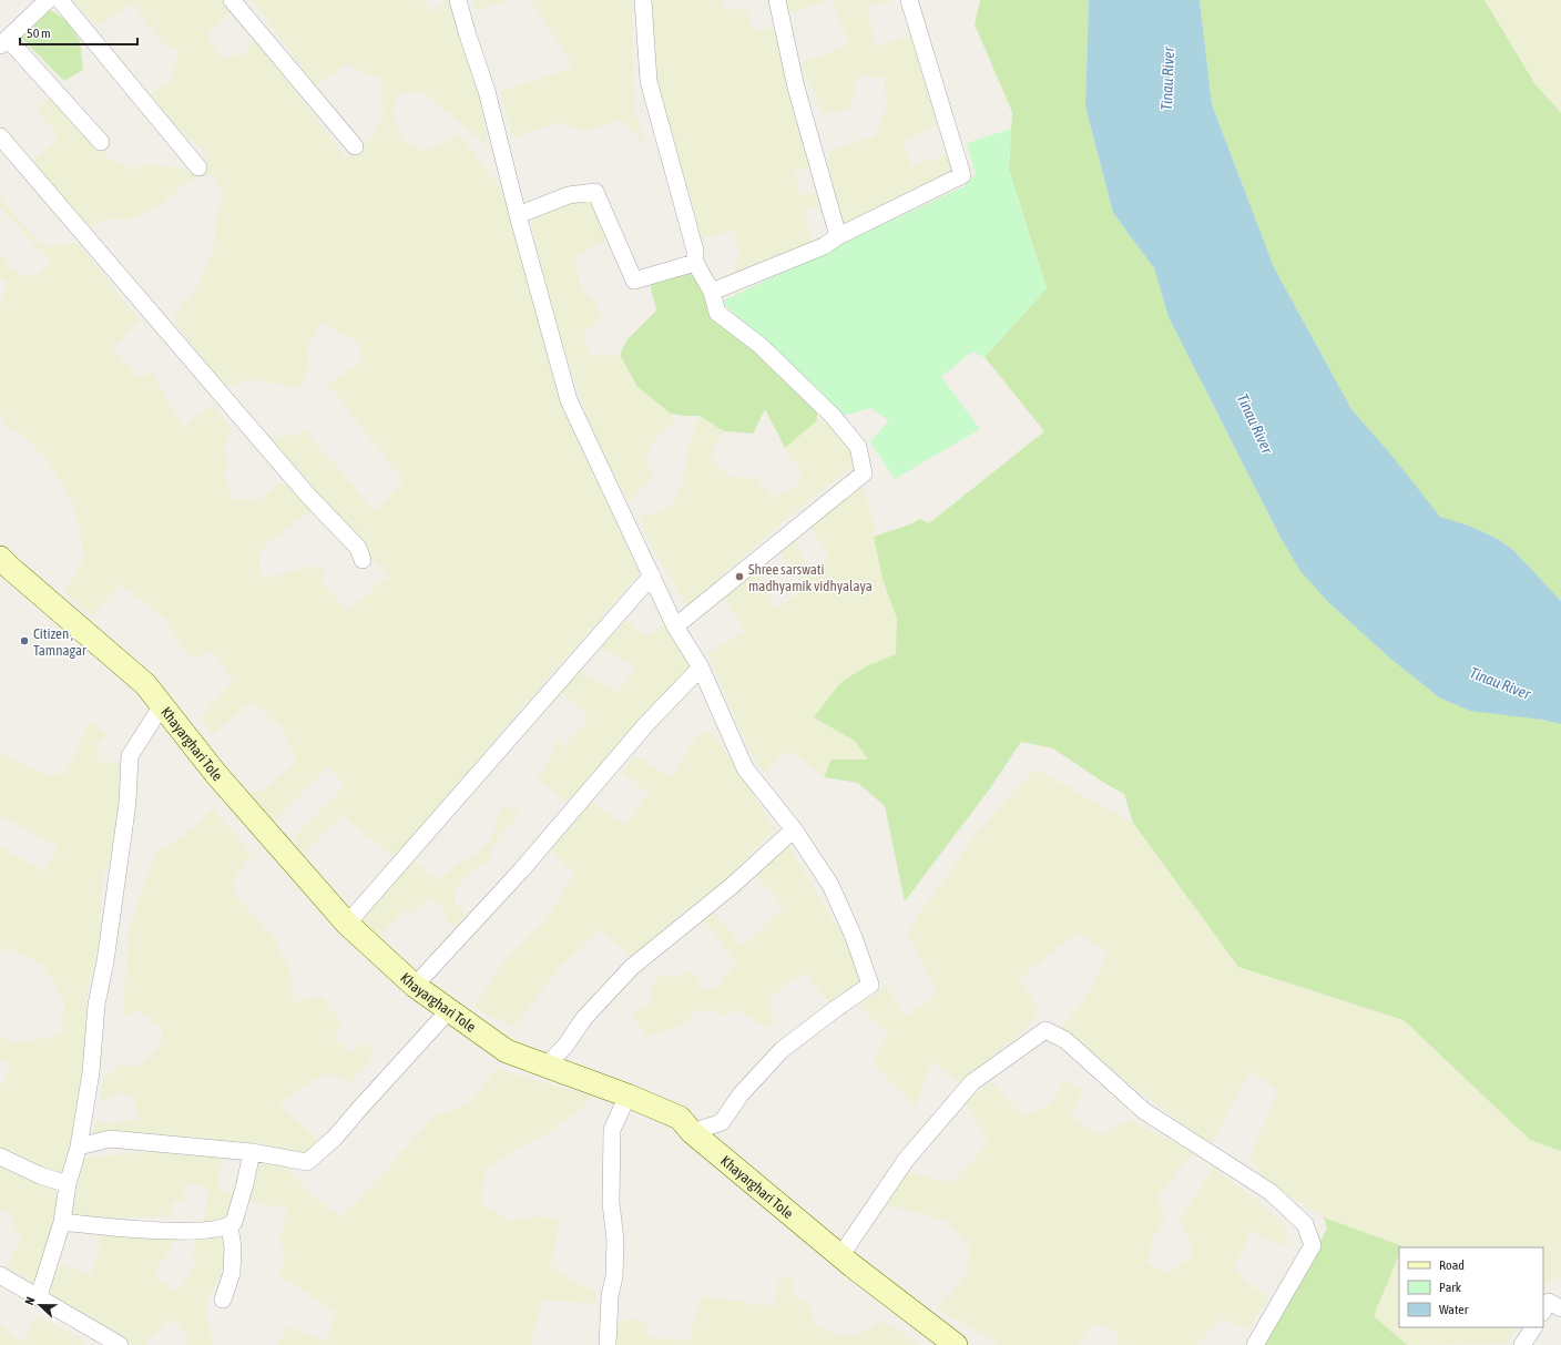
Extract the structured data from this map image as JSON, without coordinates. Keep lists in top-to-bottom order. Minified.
{"streets":{"street":["Khayarghari Tole"]},"water":["Tinau River"],"places":["Shree sarswati madhyamik vidhyalaya","Citizen , Tamnagar"],"legend":["Road","Park","Water"],"scale_bar":"50 m","north":"left"}
